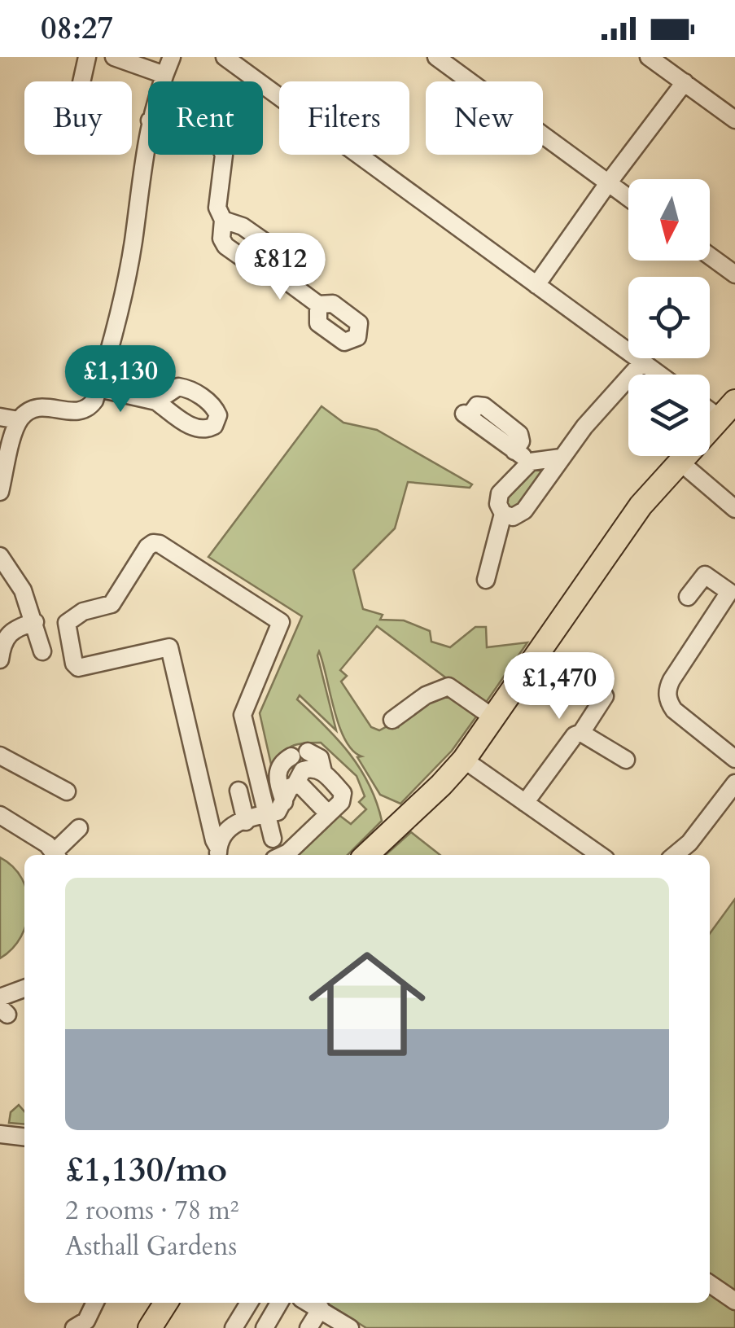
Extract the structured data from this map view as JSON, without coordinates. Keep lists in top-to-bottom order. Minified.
{"north":"bottom","page":{"status":"08:27","chip":["Buy","Rent","Filters","New"],"price":["£812","£1,130","£1,470"],"list":[{"name":"£1,130/mo","note":"2 rooms · 78 m² · Asthall Gardens"}]}}
